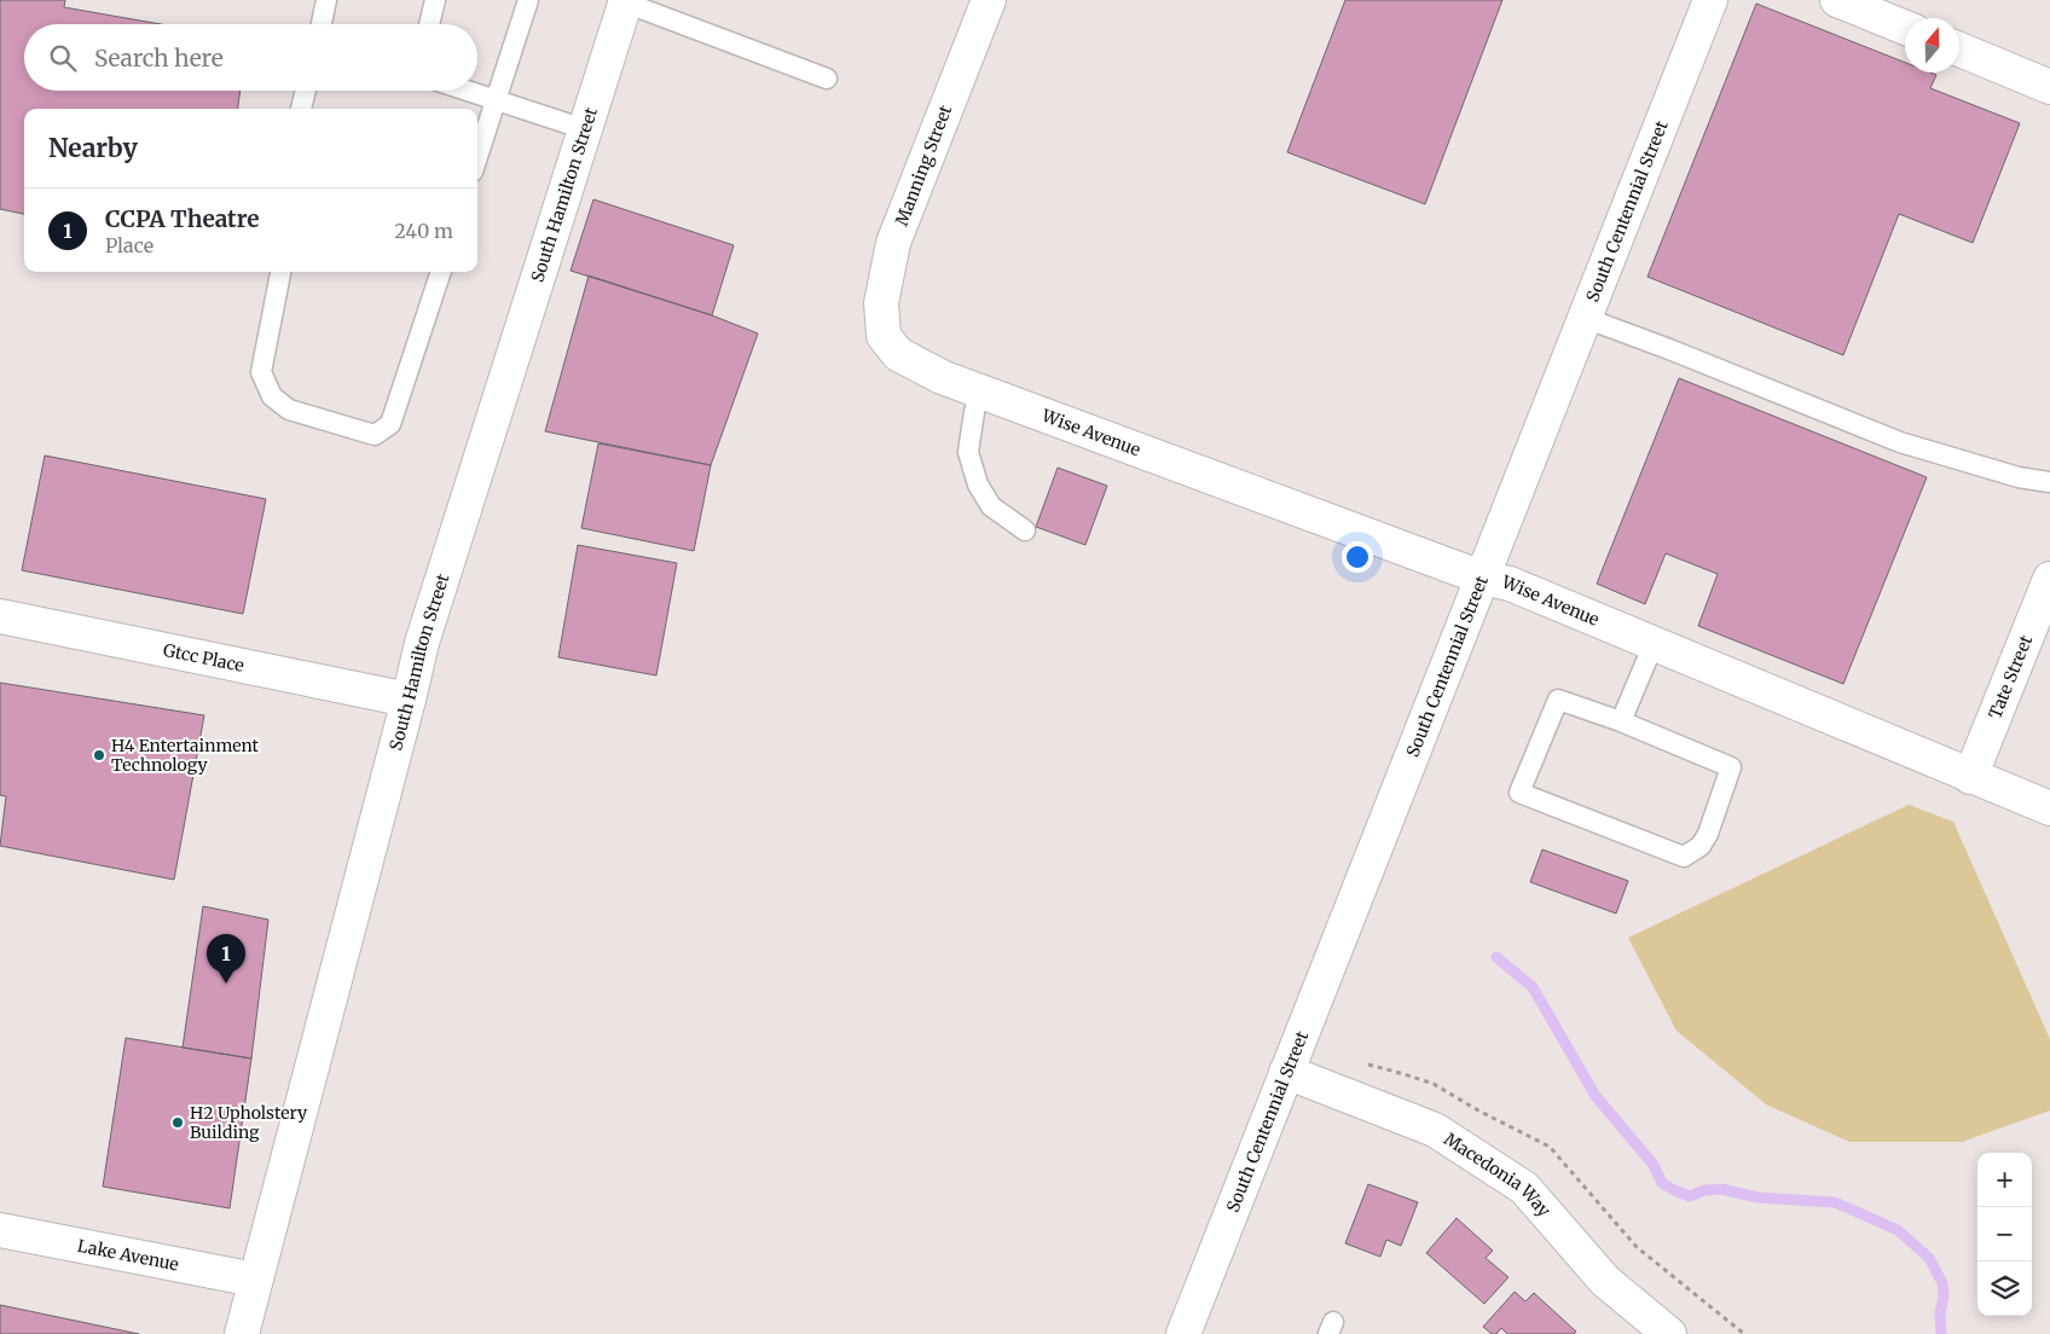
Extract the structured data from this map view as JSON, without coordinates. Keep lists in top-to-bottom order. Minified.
{"streets":{"street":["Manning Street","South Hamilton Street","South Centennial Street","Wise Avenue","Gtcc Place","Tate Street","Macedonia Way","Lake Avenue"]},"crossings":[["Manning Street","Wise Avenue"],["South Hamilton Street","Gtcc Place"],["South Hamilton Street","Lake Avenue"],["South Centennial Street","Wise Avenue"],["South Centennial Street","Macedonia Way"],["Wise Avenue","Tate Street"]],"places":["H4 Entertainment Technology","H2 Upholstery Building"],"north":"top","page":{"search":"Search here","heading":"Nearby","list":[{"mark":"1","name":"CCPA Theatre","note":"Place","value":"240 m"}],"pins":"1","map_buttons":["+","−"]}}
